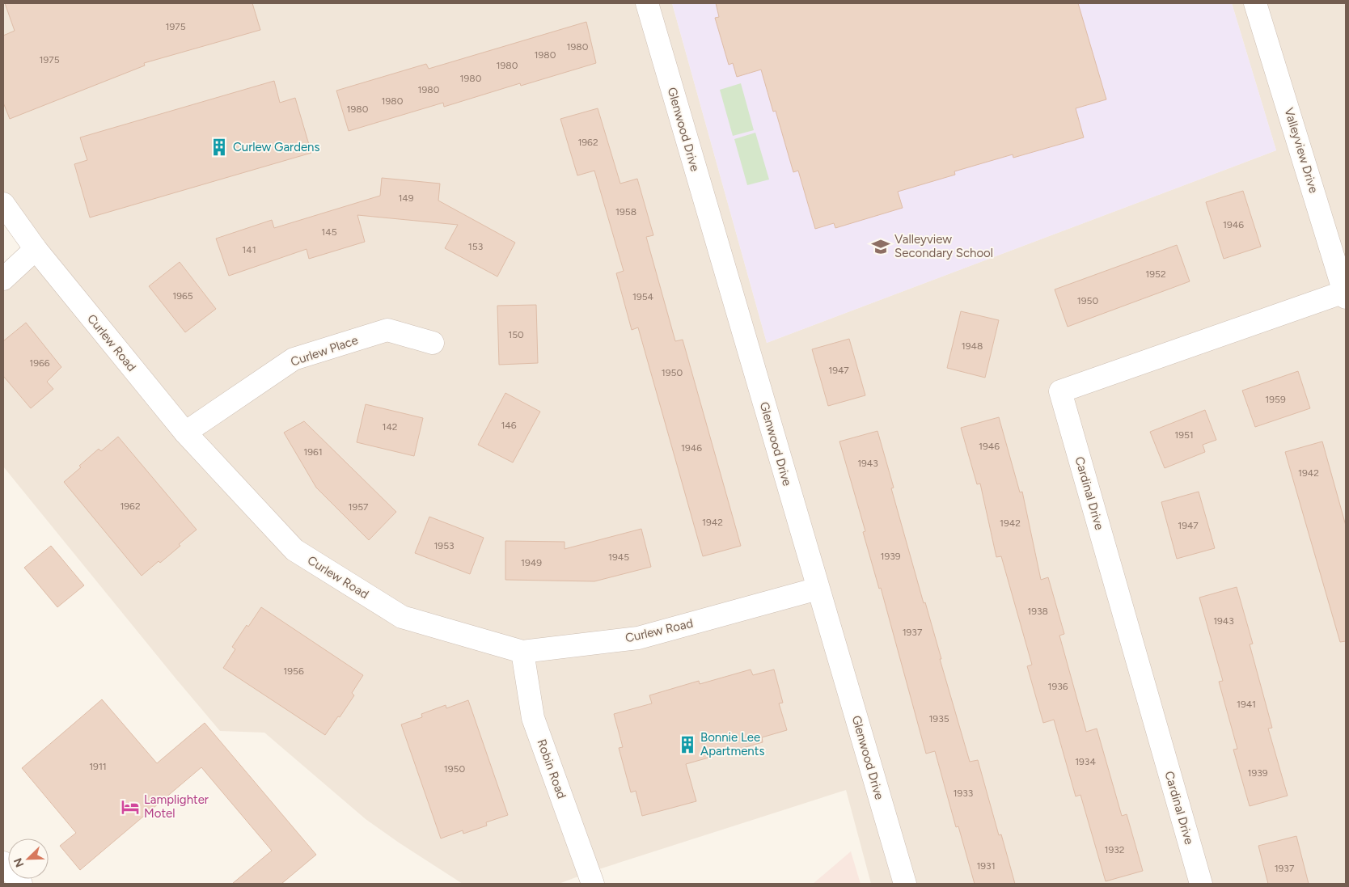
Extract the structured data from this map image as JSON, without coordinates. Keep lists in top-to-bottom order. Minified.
{"streets":{"street":["Glenwood Drive","Valleyview Drive","Curlew Road","Curlew Place","Cardinal Drive","Robin Road"]},"crossings":[["Glenwood Drive","Curlew Road"],["Valleyview Drive","Cardinal Drive"],["Curlew Road","Curlew Place"],["Curlew Road","Robin Road"]],"places":{"building":["Curlew Gardens","Bonnie Lee Apartments"],"school or university":["Valleyview Secondary School"],"hotel":["Lamplighter Motel"]},"house_numbers":["1975","1980","1980","1975","1980","1980","1980","1980","1980","1962","149","1958","1946","145","153","141","1952","1965","1954","1950","150","1948","1966","1947","1950","1959","146","142","1951","1946","1946","1961","1943","1942","1962","1957","1942","1942","1947","1953","1939","1945","1949","1938","1943","1937","1956","1936","1941","1935","1934","1911","1950","1939","1933","1932","1931","1937"],"north":"bottom left"}
